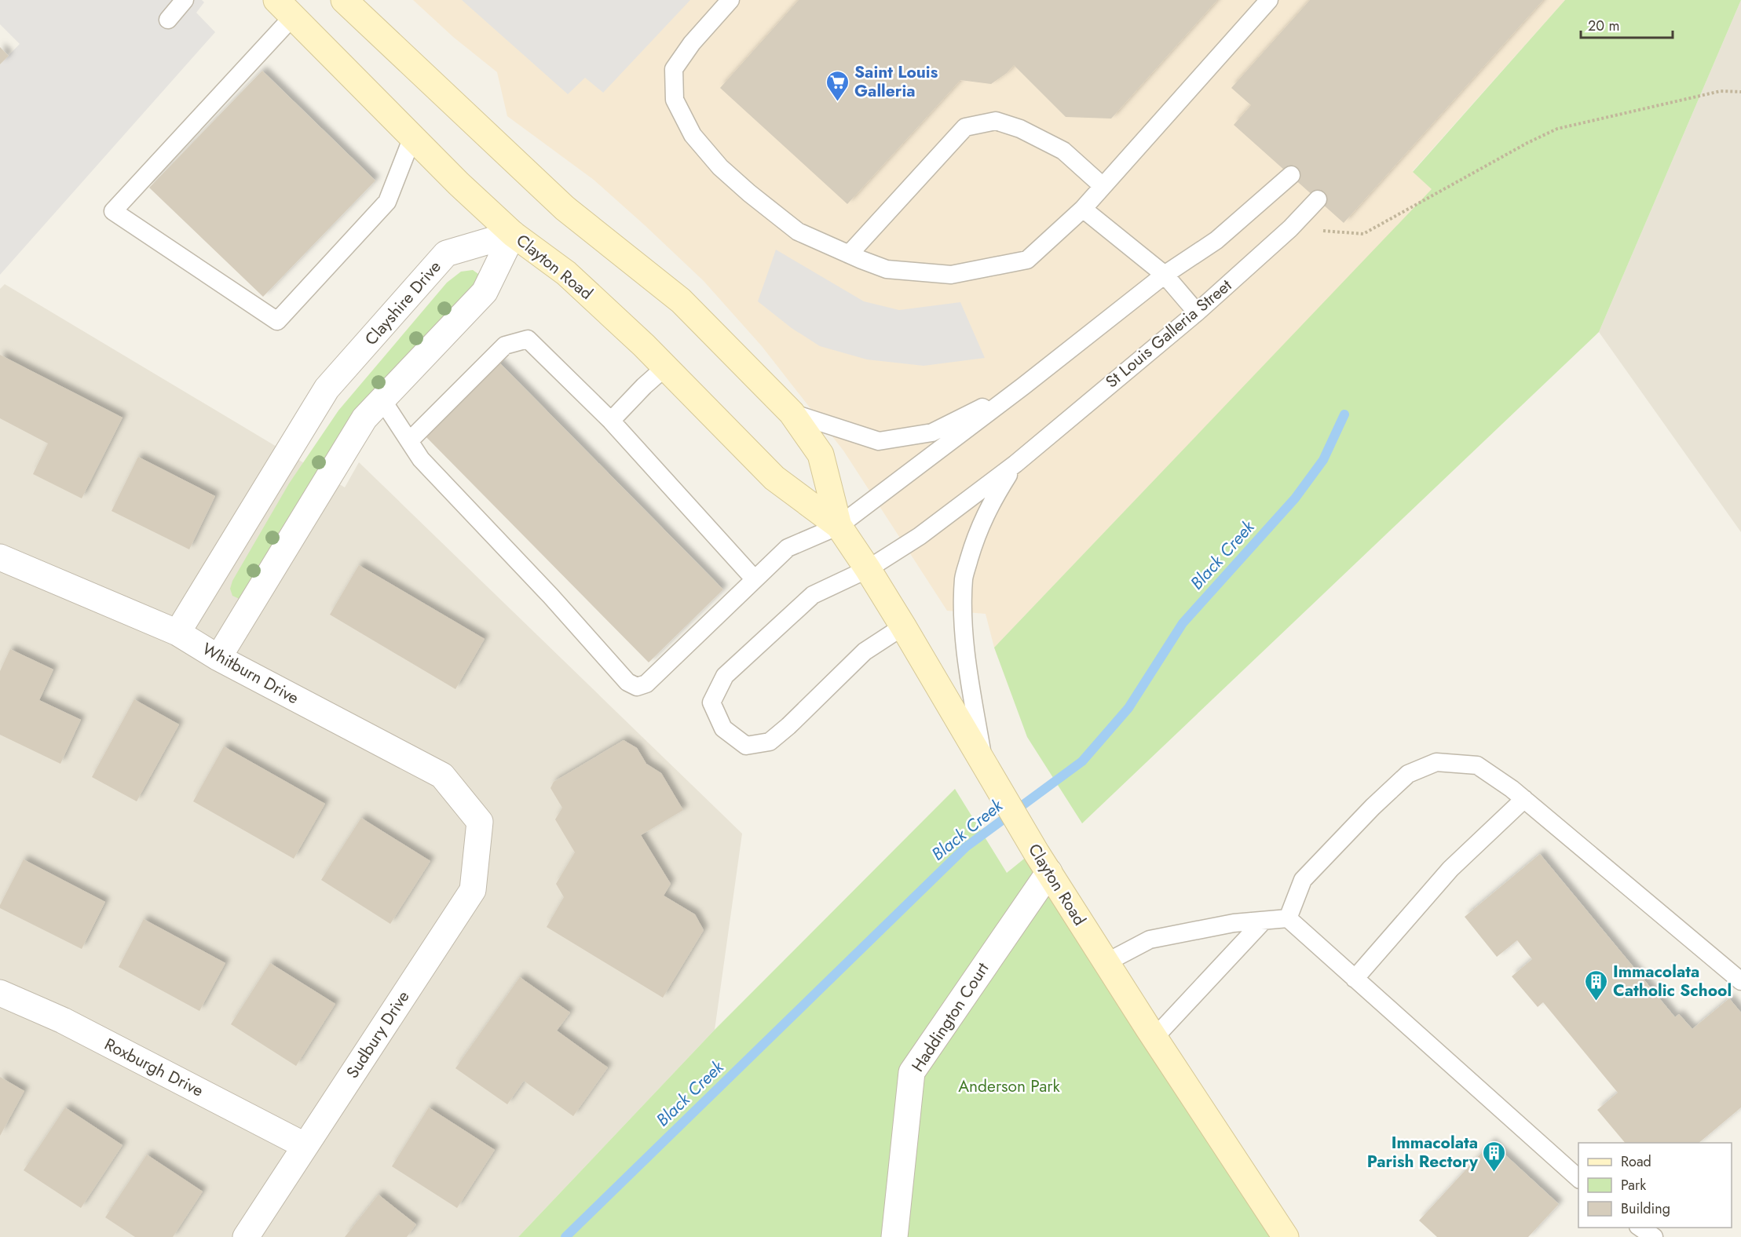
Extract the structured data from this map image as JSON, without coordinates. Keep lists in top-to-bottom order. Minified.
{"streets":{"main road":["Clayton Road"],"street":["Clayshire Drive","Whitburn Drive","Haddington Court","Sudbury Drive","Roxburgh Drive"],"lane":["St Louis Galleria Street"]},"crossings":[["Clayton Road","Clayshire Drive"],["Clayton Road","St Louis Galleria Street"],["Clayton Road","Haddington Court"],["Clayshire Drive","Whitburn Drive"],["Whitburn Drive","Sudbury Drive"],["Sudbury Drive","Roxburgh Drive"]],"water":["Black Creek"],"parks":["Anderson Park"],"places":{"supermarket":["Saint Louis Galleria"],"building":["Immacolata Catholic School","Immacolata Parish Rectory"]},"legend":["Road","Park","Building"],"scale_bar":"20 m"}
